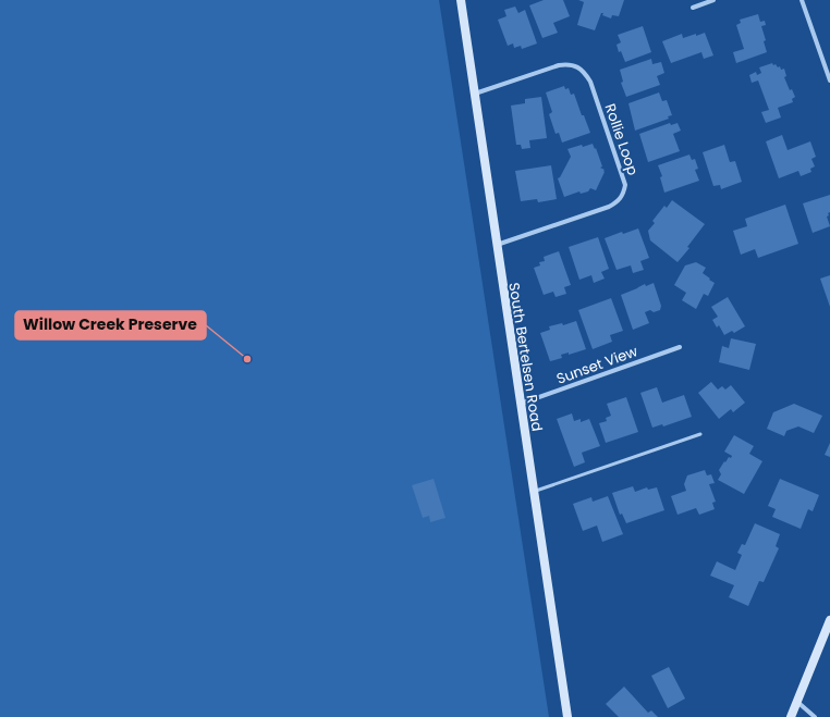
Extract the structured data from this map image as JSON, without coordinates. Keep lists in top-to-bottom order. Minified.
{"streets":{"main road":["South Bertelsen Road"],"street":["Rollie Loop","Sunset View"]},"crossings":[["Rollie Loop","South Bertelsen Road"],["South Bertelsen Road","Sunset View"]],"places":["Willow Creek Preserve"]}
